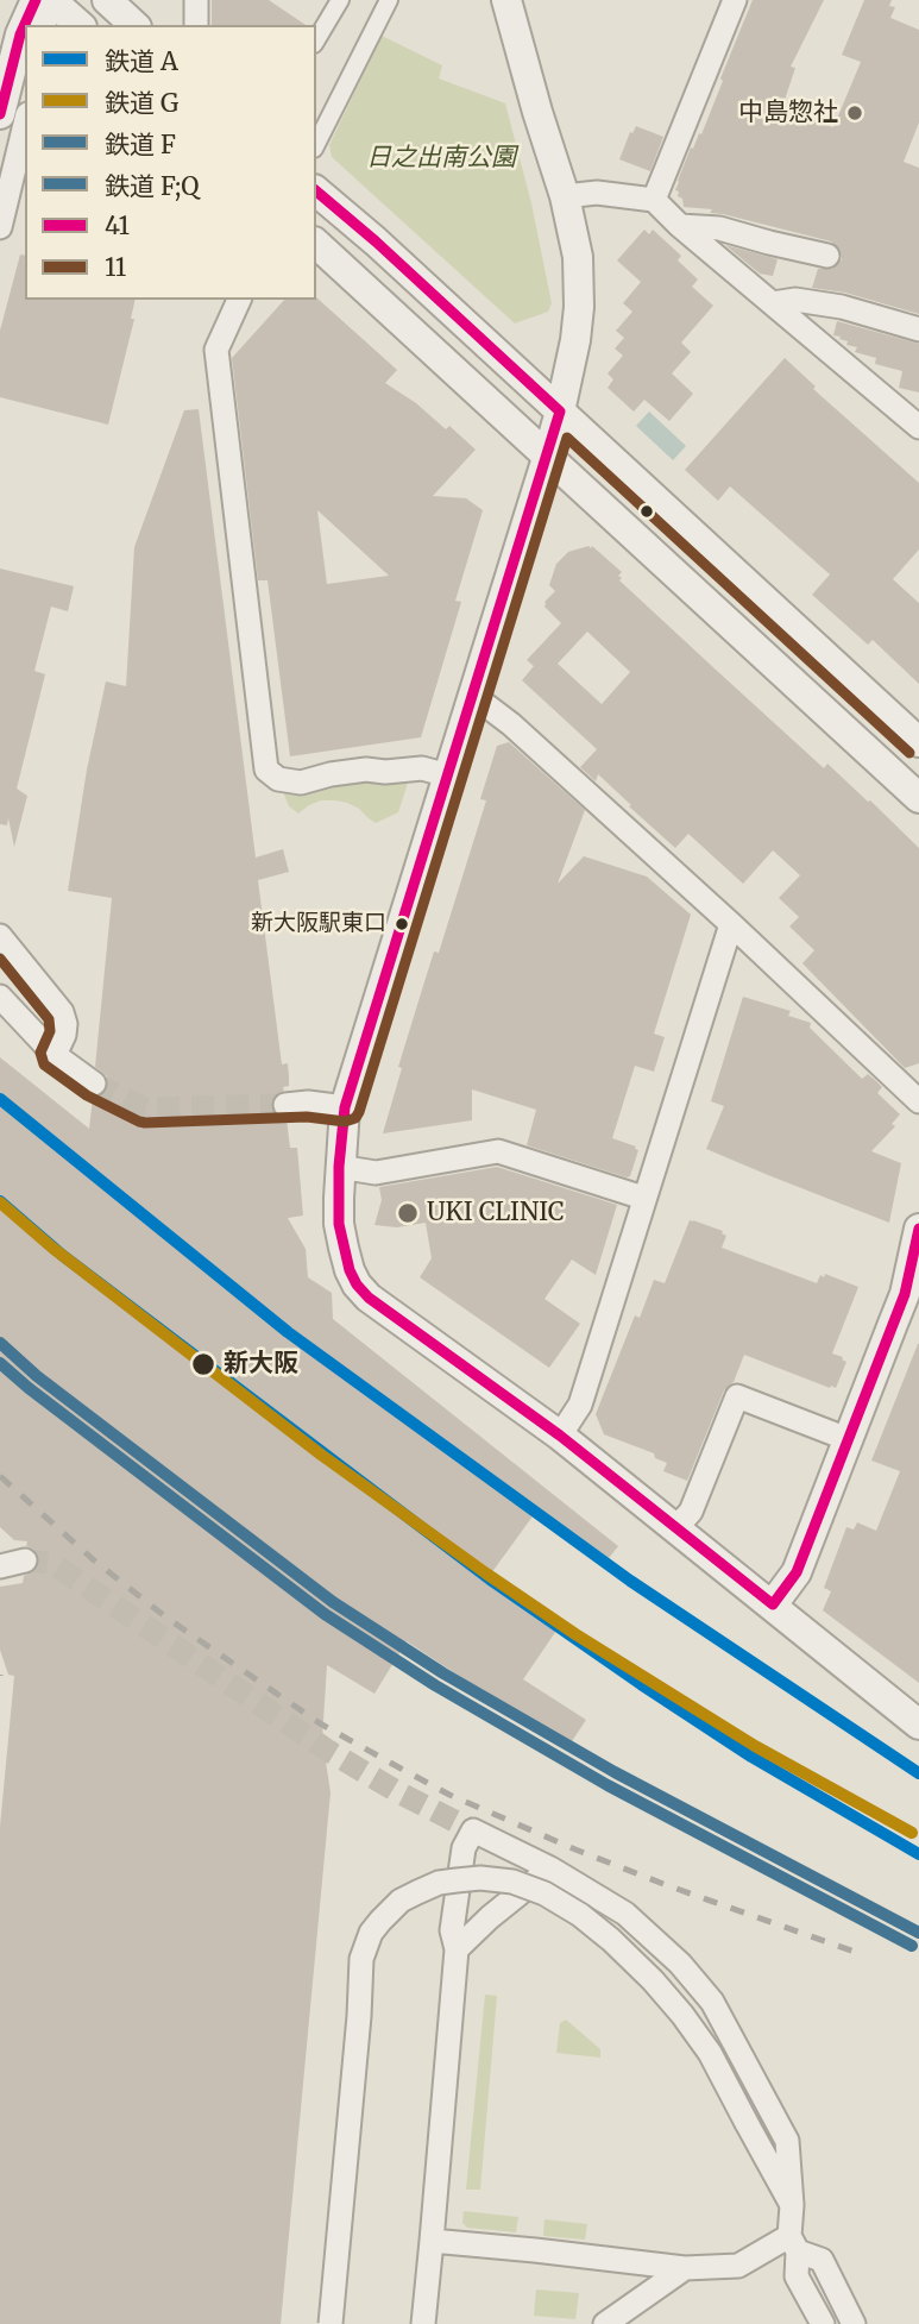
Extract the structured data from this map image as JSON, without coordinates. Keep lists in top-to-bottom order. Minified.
{"parks":["日之出南公園"],"places":["中島惣社","新大阪駅東口","UKI CLINIC","新大阪"],"lines":["transit line 41","transit line 11","rail line A","rail line G","rail line F","rail line F;Q"],"legend":["鉄道 A","鉄道 G","鉄道 F","鉄道 F;Q","41","11"]}
